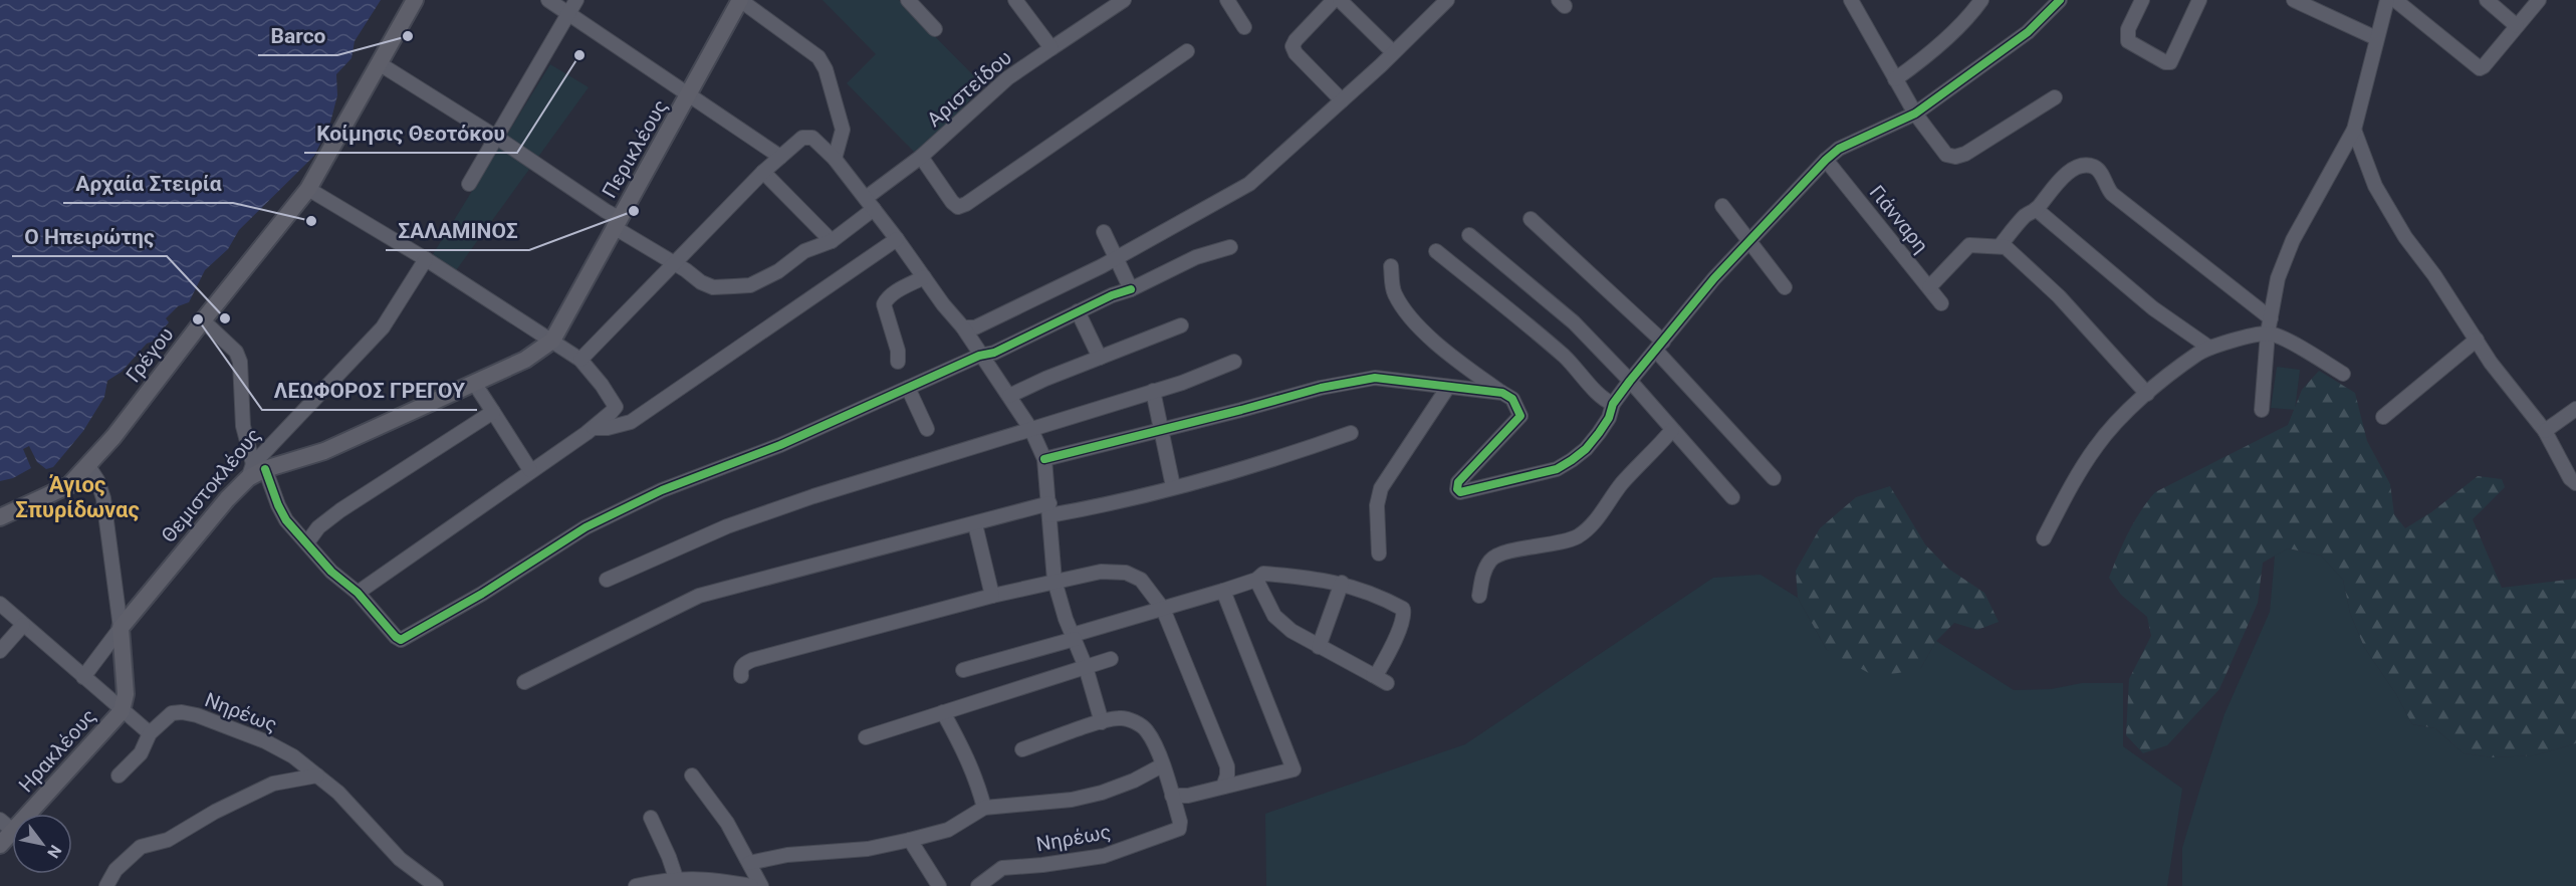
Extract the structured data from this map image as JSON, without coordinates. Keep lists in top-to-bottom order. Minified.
{"streets":{"main road":["Περικλέους","Γρέγου","Θεμιστοκλέους","Ηρακλέους"],"street":["Αριστείδου","Γιάνναρη","Νηρέως"]},"crossings":[["Αριστείδου","Περικλέους"],["Αριστείδου","Γρέγου"],["Περικλέους","Θεμιστοκλέους"]],"districts":["Άγιος Σπυρίδωνας"],"places":["Barco","Κοίμησις Θεοτόκου","ΣΑΛΑΜΙΝΟΣ","Αρχαία Στειρία","Ο Ηπειρώτης","ΛΕΩΦΟΡΟΣ ΓΡΕΓΟΥ"],"north":"bottom right"}
